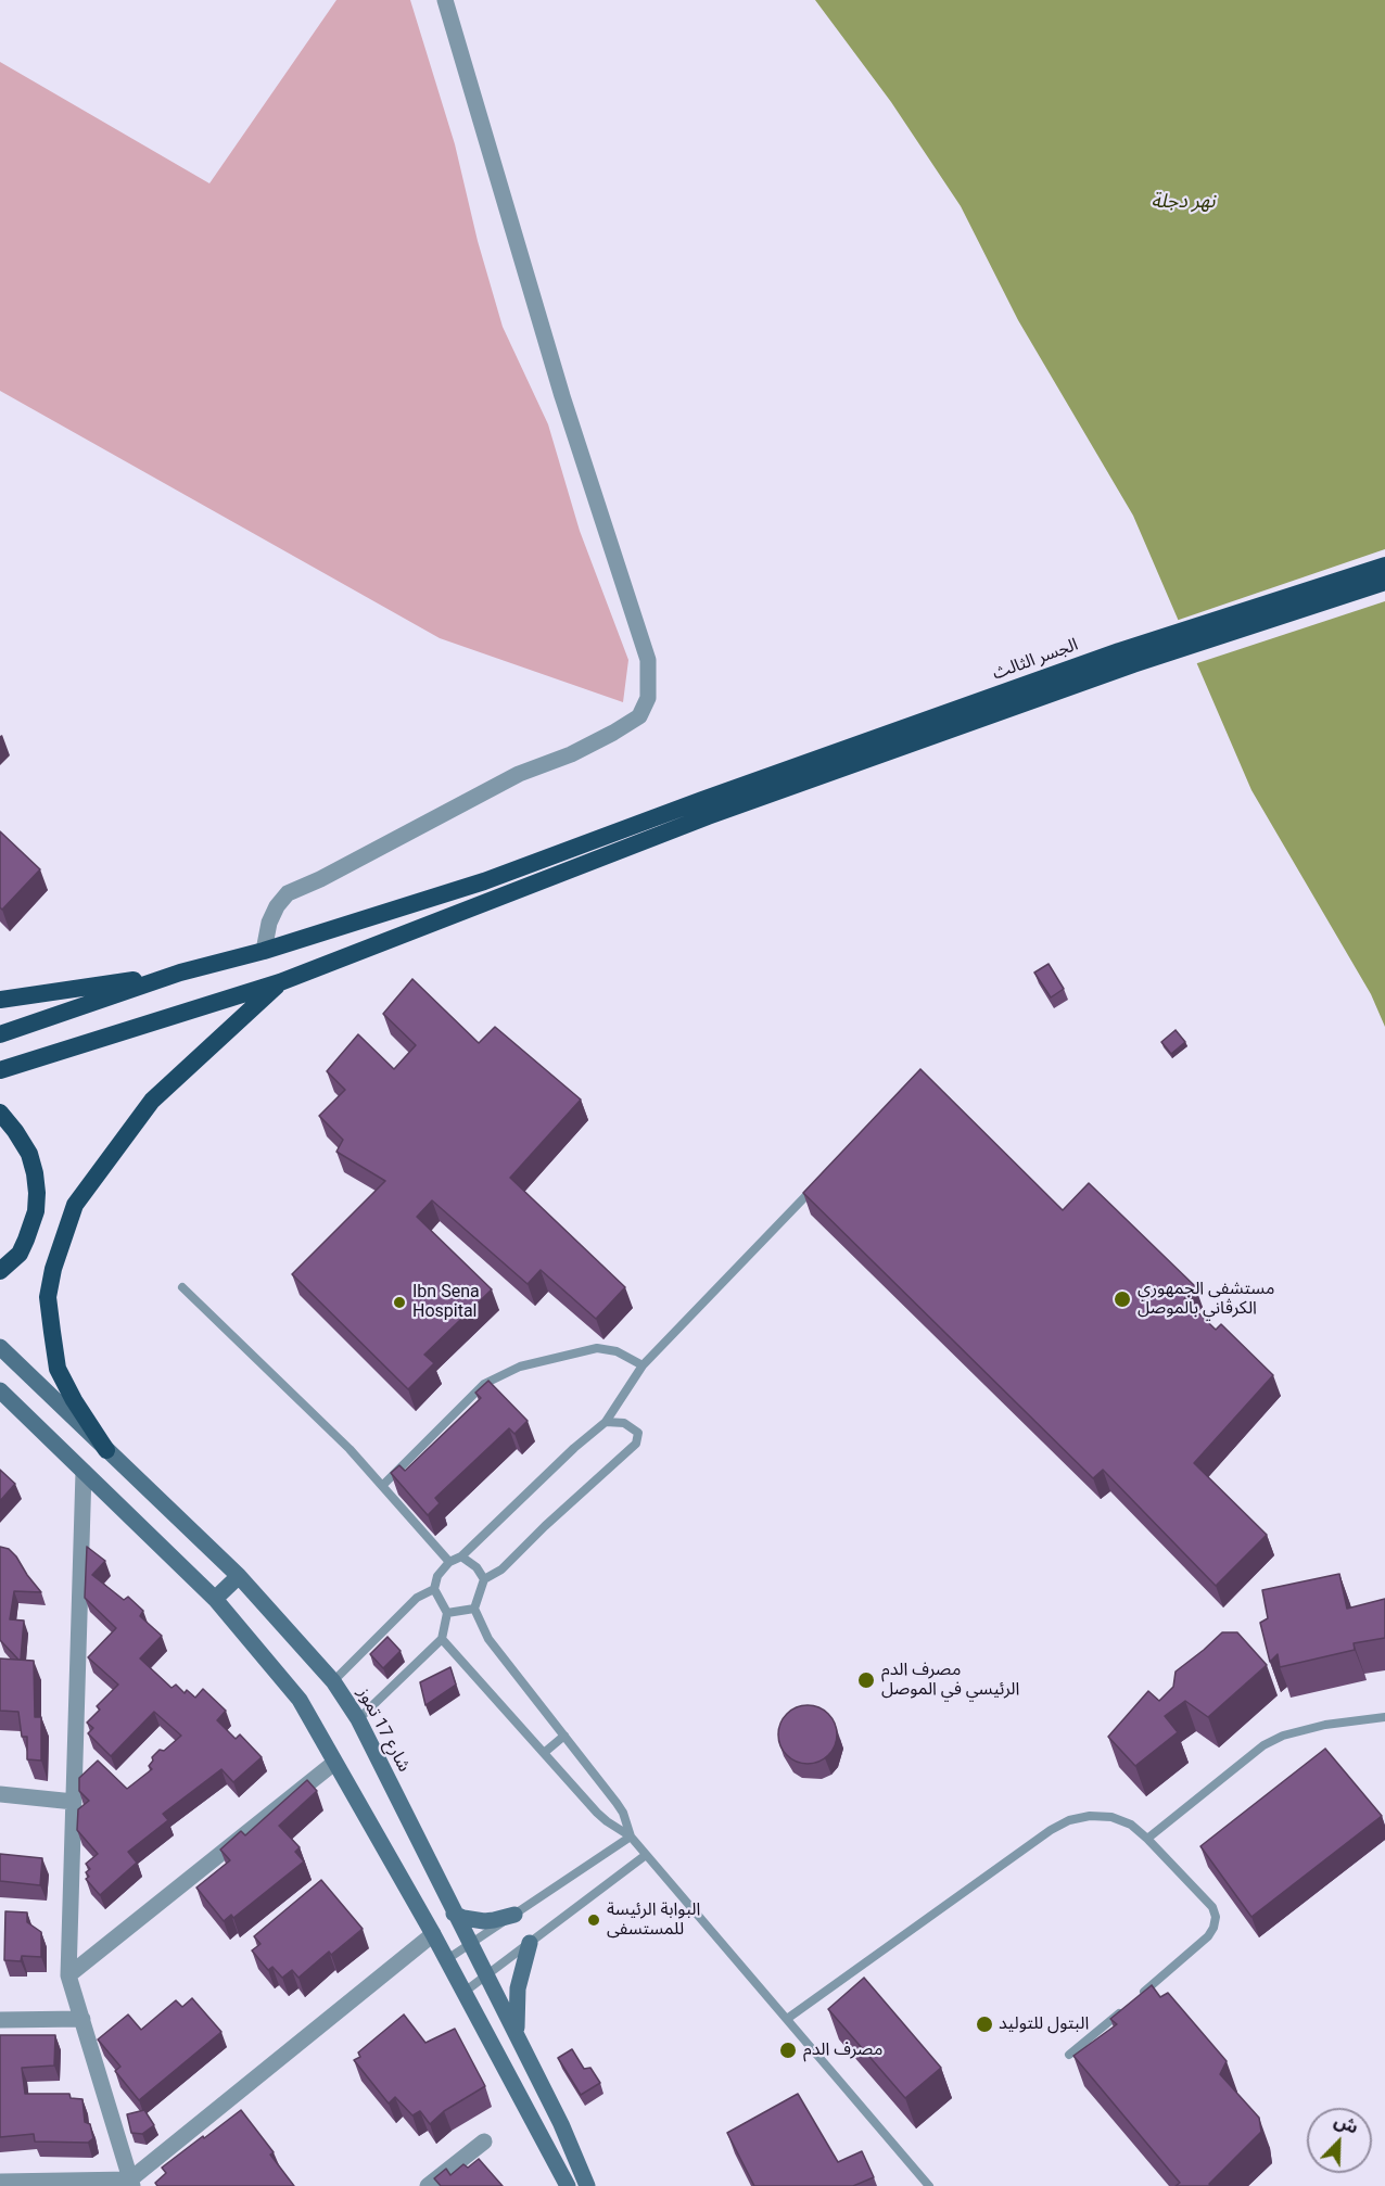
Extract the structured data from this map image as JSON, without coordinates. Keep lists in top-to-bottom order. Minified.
{"streets":{"highway":["الجسر الثالث"],"main road":["شارع 17 تموز"]},"water":["نهر دجلة"],"places":["مستشفى الجمهوري الكرڤاني بالموصل","Ibn Sena Hospital","مصرف الدم الرئيسي في الموصل","البوابة الرئيسة للمستسفى","البتول للتوليد","مصرف الدم"],"north":"top right"}
